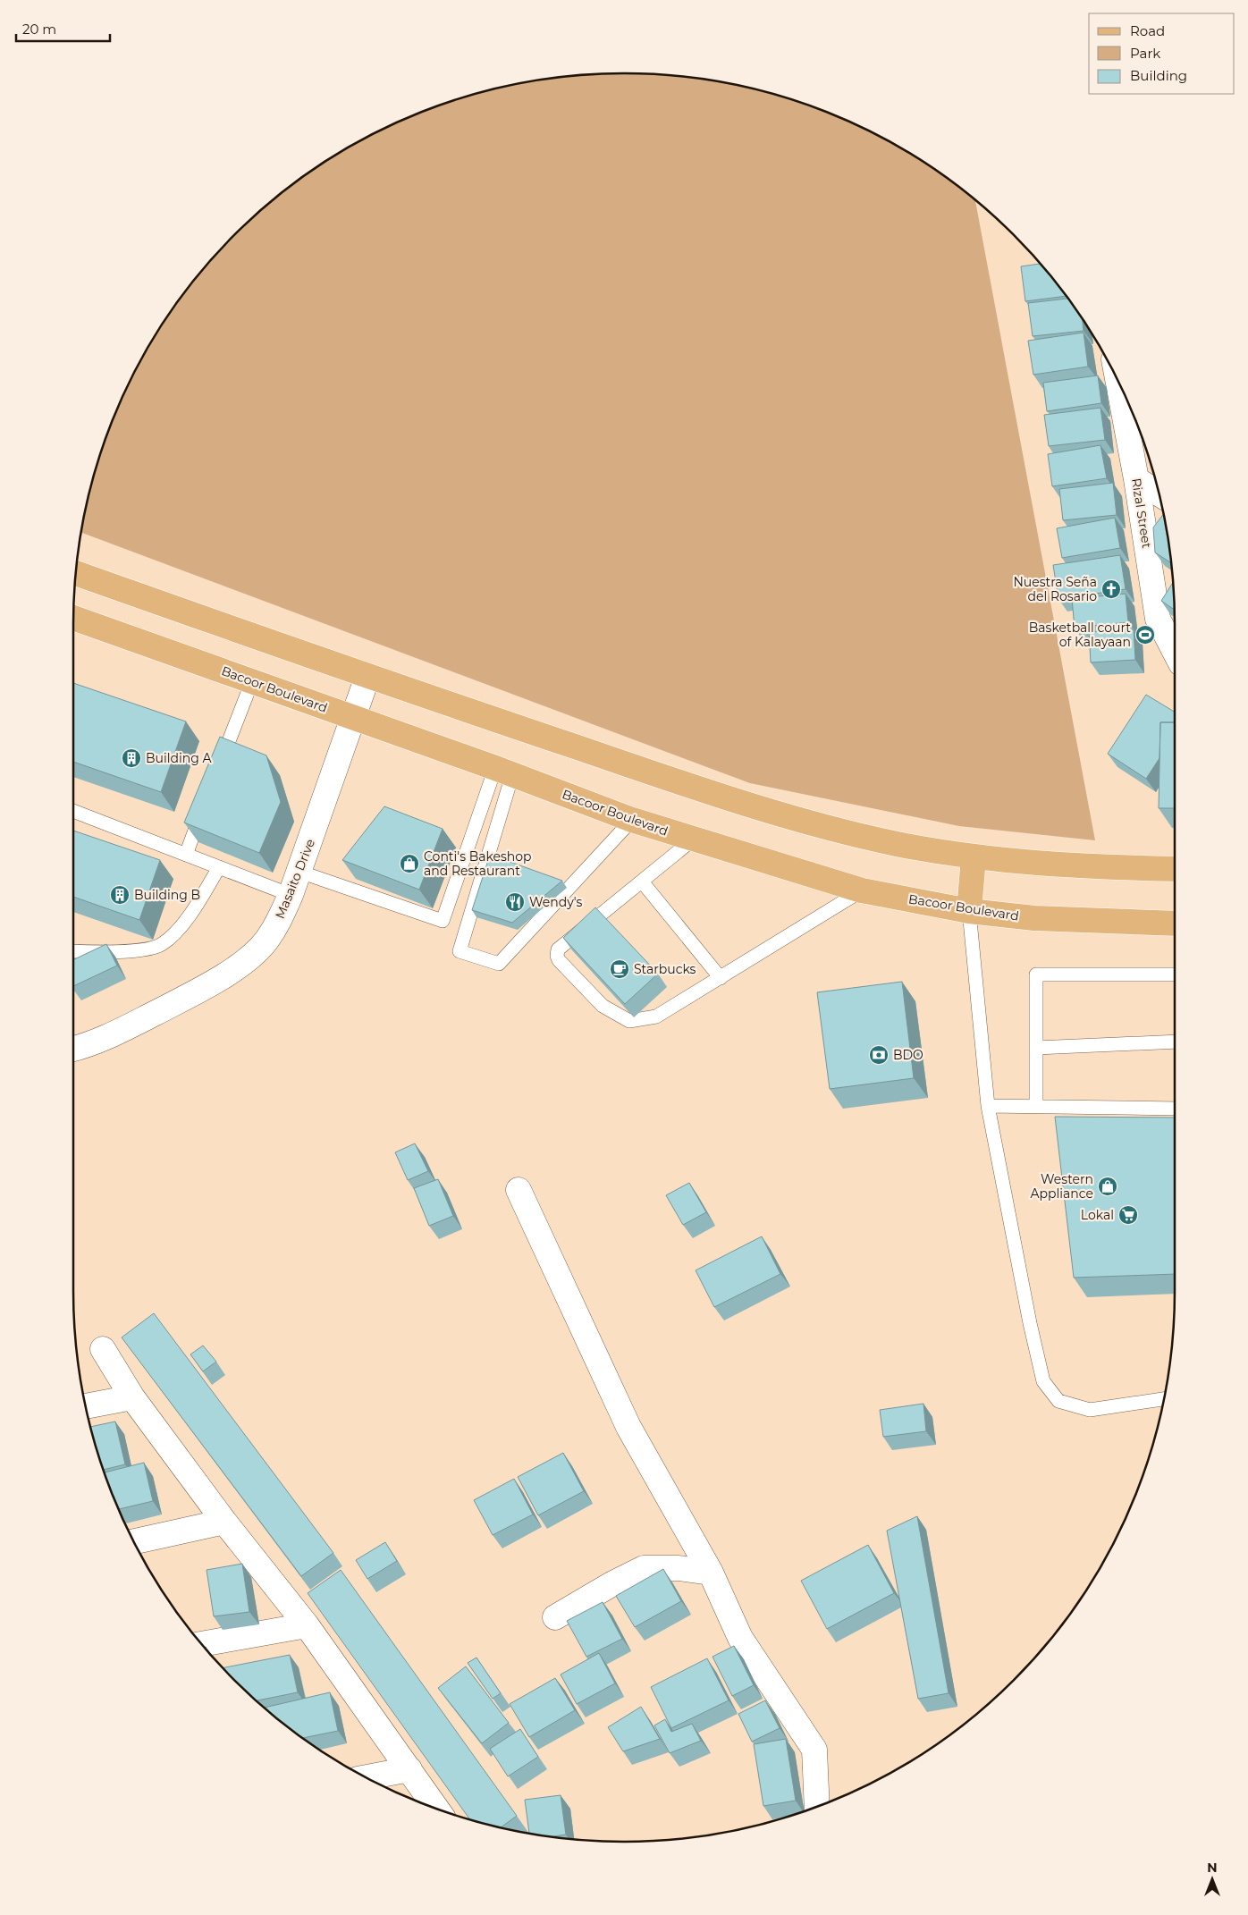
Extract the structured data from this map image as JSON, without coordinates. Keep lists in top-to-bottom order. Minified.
{"streets":{"main road":["Bacoor Boulevard"],"street":["Rizal Street","Masaito Drive"]},"crossings":[["Bacoor Boulevard","Masaito Drive"]],"places":{"church":["Nuestra Seña del Rosario"],"sports":["Basketball court of Kalayaan"],"building":["Building A","Building B"],"shop":["Conti's Bakeshop and Restaurant","Western Appliance"],"restaurant":["Wendy's"],"cafe":["Starbucks"],"bank":["BDO"],"supermarket":["Lokal"]},"legend":["Road","Park","Building"],"scale_bar":"20 m","north":"top"}
